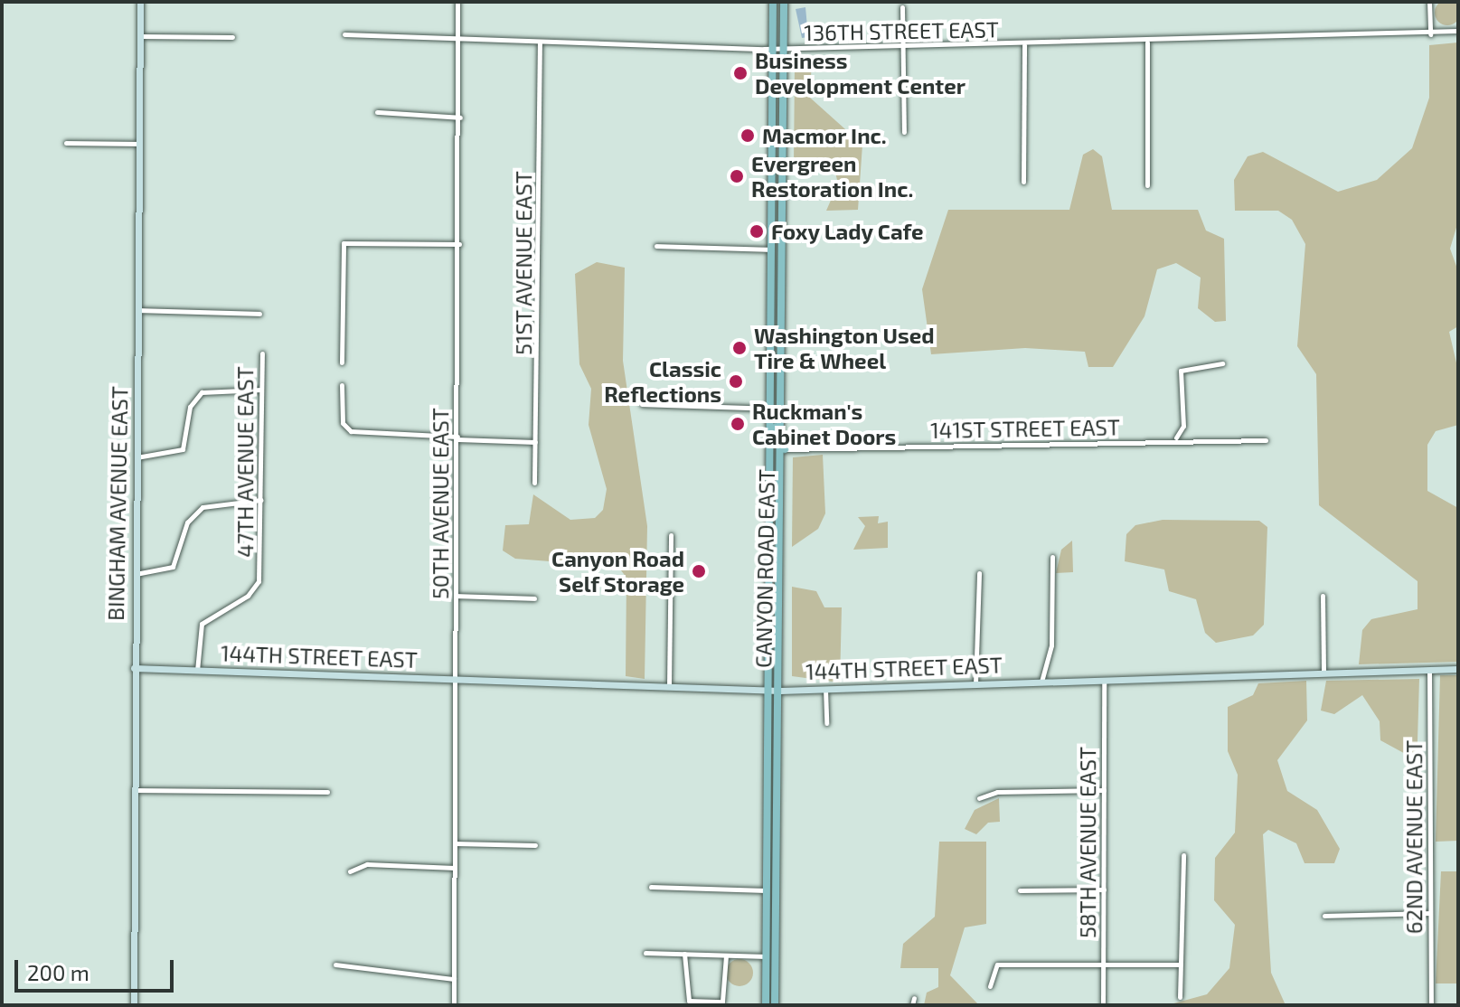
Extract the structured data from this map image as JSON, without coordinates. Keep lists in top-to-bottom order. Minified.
{"streets":{"main road":["CANYON ROAD EAST"],"street":["136TH STREET EAST","51ST AVENUE EAST","141ST STREET EAST","47TH AVENUE EAST","BINGHAM AVENUE EAST","50TH AVENUE EAST","144TH STREET EAST","62ND AVENUE EAST","58TH AVENUE EAST"]},"crossings":[["136TH STREET EAST","51ST AVENUE EAST"],["136TH STREET EAST","50TH AVENUE EAST"],["136TH STREET EAST","CANYON ROAD EAST"],["141ST STREET EAST","CANYON ROAD EAST"],["47TH AVENUE EAST","144TH STREET EAST"],["BINGHAM AVENUE EAST","144TH STREET EAST"],["50TH AVENUE EAST","144TH STREET EAST"],["CANYON ROAD EAST","144TH STREET EAST"],["144TH STREET EAST","62ND AVENUE EAST"],["144TH STREET EAST","58TH AVENUE EAST"]],"places":["Business Development Center","Macmor Inc.","Evergreen Restoration Inc.","Foxy Lady Cafe","Washington Used Tire & Wheel","Classic Reflections","Ruckman's Cabinet Doors","Canyon Road Self Storage"],"scale_bar":"200 m"}
